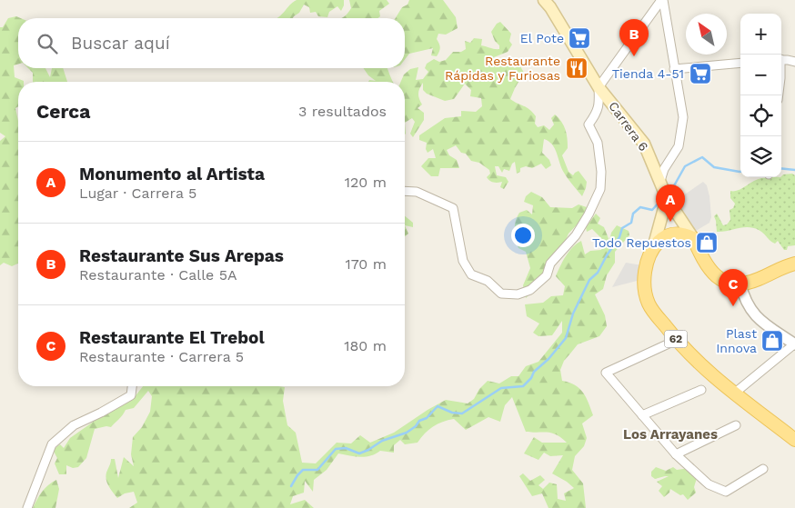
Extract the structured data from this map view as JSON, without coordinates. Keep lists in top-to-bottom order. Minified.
{"streets":{"main road":["Carrera 6","62"]},"districts":["Los Arrayanes"],"places":{"supermarket":["El Pote","Tienda 4-51"],"restaurant":["Restaurante Rápidas y Furiosas"],"shop":["Todo Repuestos","Plast Innova"]},"north":"top left","page":{"map_buttons":["+","−"],"search":"Buscar aquí","pins":["B","A","C"],"heading":["Cerca","3 resultados"],"list":[{"mark":"A","name":"Monumento al Artista","note":"Lugar · Carrera 5","value":"120 m"},{"mark":"B","name":"Restaurante Sus Arepas","note":"Restaurante · Calle 5A","value":"170 m"},{"mark":"C","name":"Restaurante El Trebol","note":"Restaurante · Carrera 5","value":"180 m"}]}}
